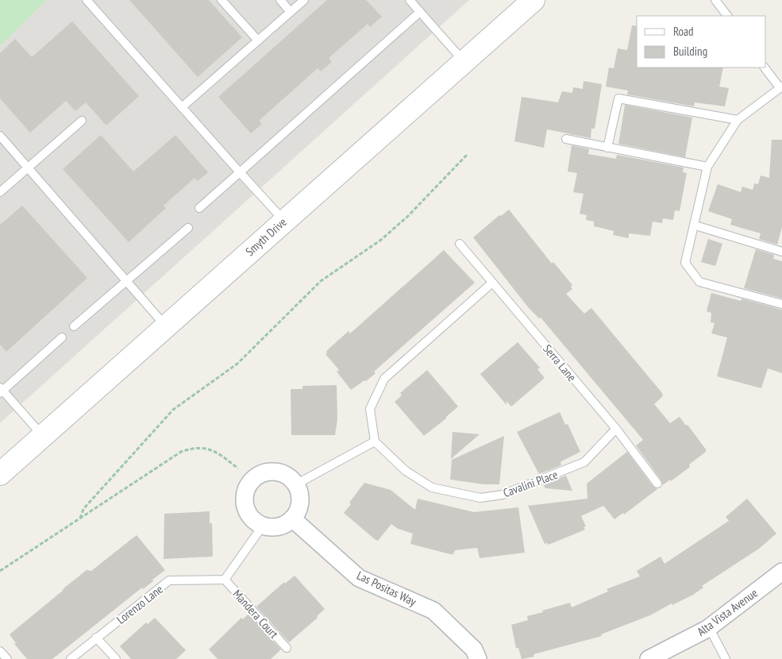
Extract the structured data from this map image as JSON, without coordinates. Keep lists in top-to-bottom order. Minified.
{"streets":{"street":["Smyth Drive","Las Positas Way","Alta Vista Avenue"],"lane":["Serra Lane","Cavalini Place","Lorenzo Lane","Mandera Court"]},"crossings":[["Serra Lane","Cavalini Place"],["Lorenzo Lane","Mandera Court"]],"legend":["Road","Building"]}
